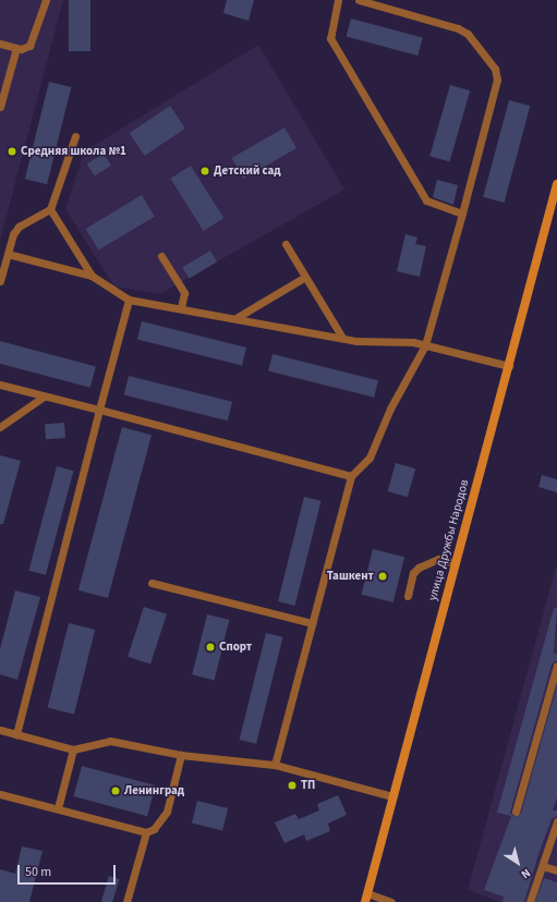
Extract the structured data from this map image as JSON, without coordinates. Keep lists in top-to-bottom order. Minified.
{"streets":{"main road":["улица Дружбы Народов"]},"places":["Средняя школа №1","Детский сад","Ташкент","Спорт","ТП","Ленинград"],"scale_bar":"50 m","north":"bottom right"}
